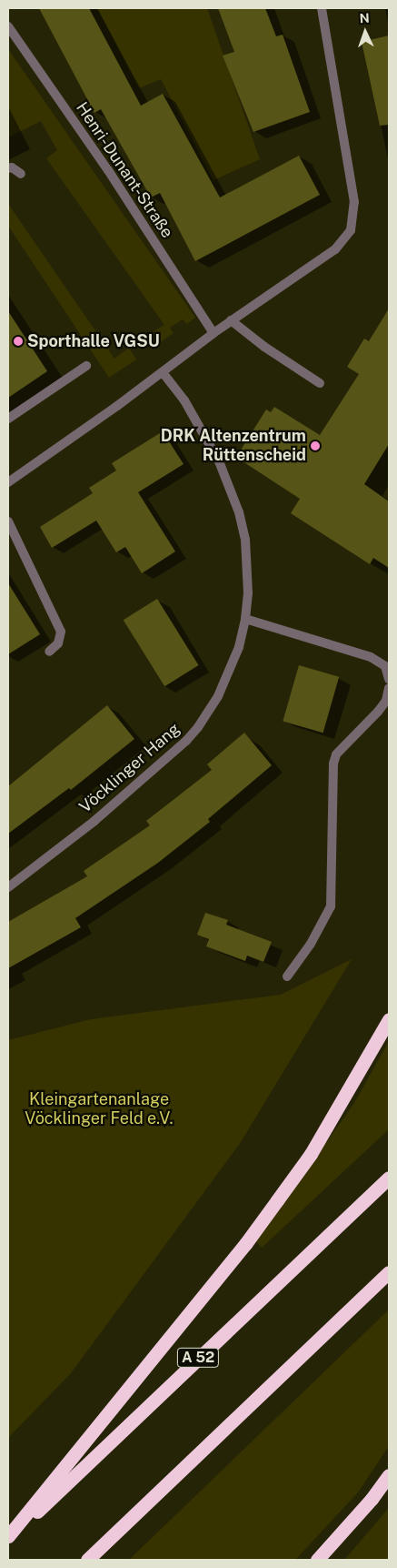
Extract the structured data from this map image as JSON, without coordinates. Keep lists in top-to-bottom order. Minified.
{"streets":{"highway":["A 52"],"street":["Henri-Dunant-Straße","Vöcklinger Hang"]},"parks":["Kleingartenanlage Vöcklinger Feld e.V."],"places":["Sporthalle VGSU","DRK Altenzentrum Rüttenscheid"],"north":"top"}
